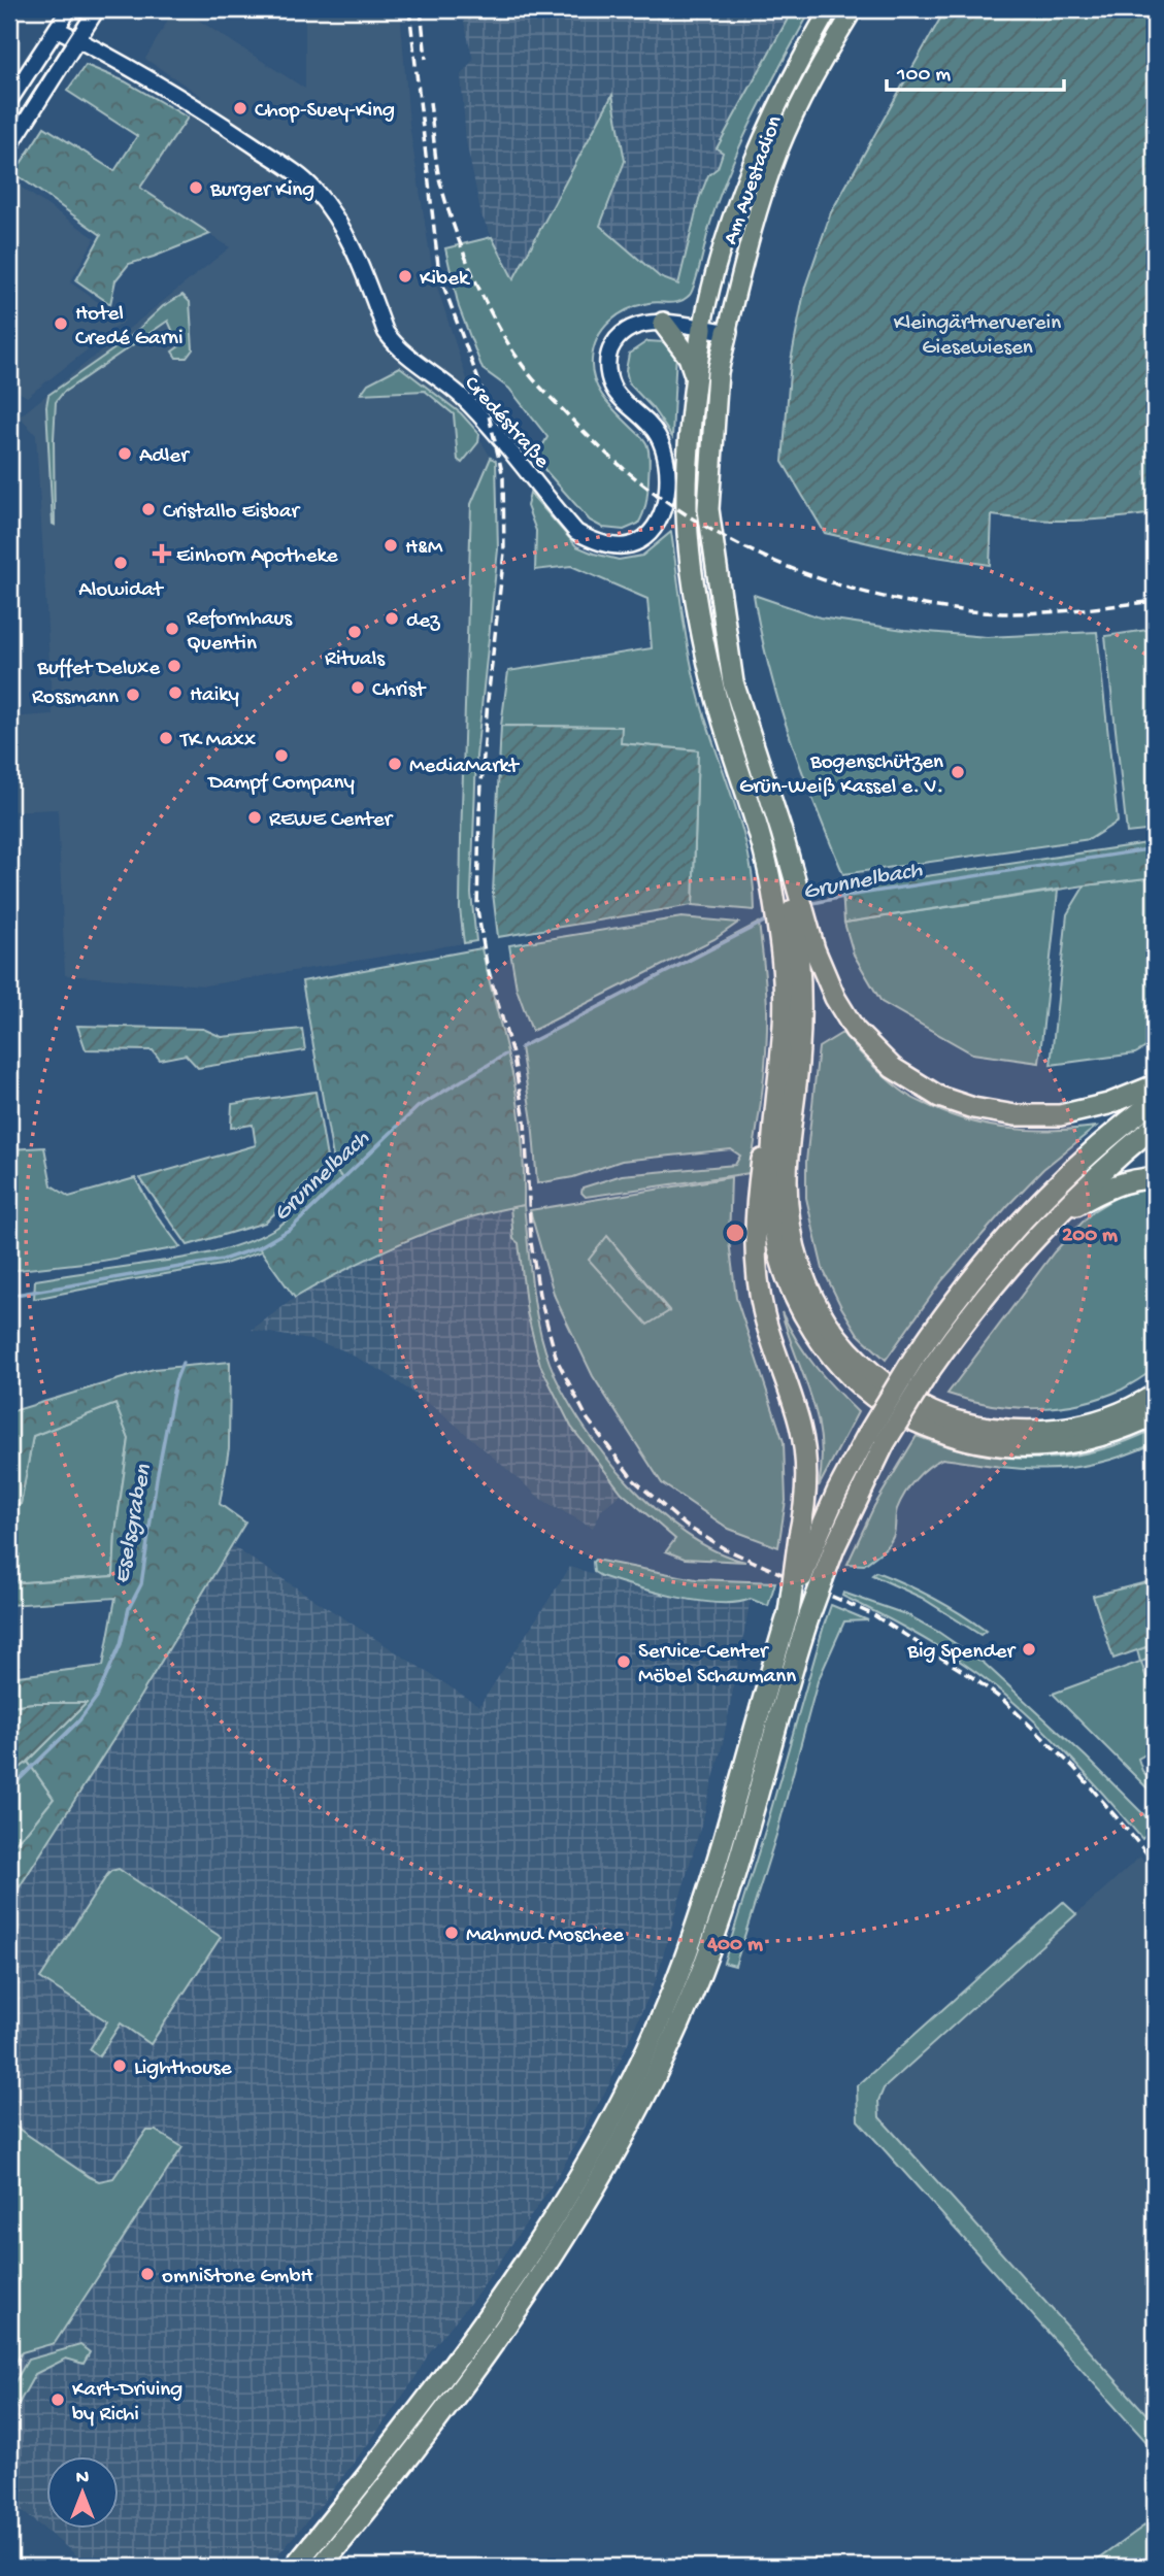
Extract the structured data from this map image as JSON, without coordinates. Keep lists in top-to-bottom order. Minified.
{"streets":{"main road":["Am Auestadion","Credéstraße"]},"crossings":[["Am Auestadion","Credéstraße"]],"water":["Grunnelbach","Eselsgraben"],"parks":["Kleingärtnerverein Giesewiesen"],"places":{"other":["Chop-Suey-King","Burger King","Kibek","Hotel Credé Garni","Adler","Cristallo Eisbar","H&M","Alowidat","dez","Reformhaus Quentin","Rituals","Buffet Deluxe","Christ","Haiky","Rossmann","TK Maxx","Dampf Company","MediaMarkt","Bogenschützen Grün-Weiß Kassel e. V.","REWE Center","Big Spender","Service-Center Möbel Schaumann","Mahmud Moschee","Lighthouse","omniStone GmbH","Kart-Driving by Richi"],"health":["Einhorn Apotheke"]},"scale_bar":"100 m","north":"top","rings":["200 m","400 m"]}
